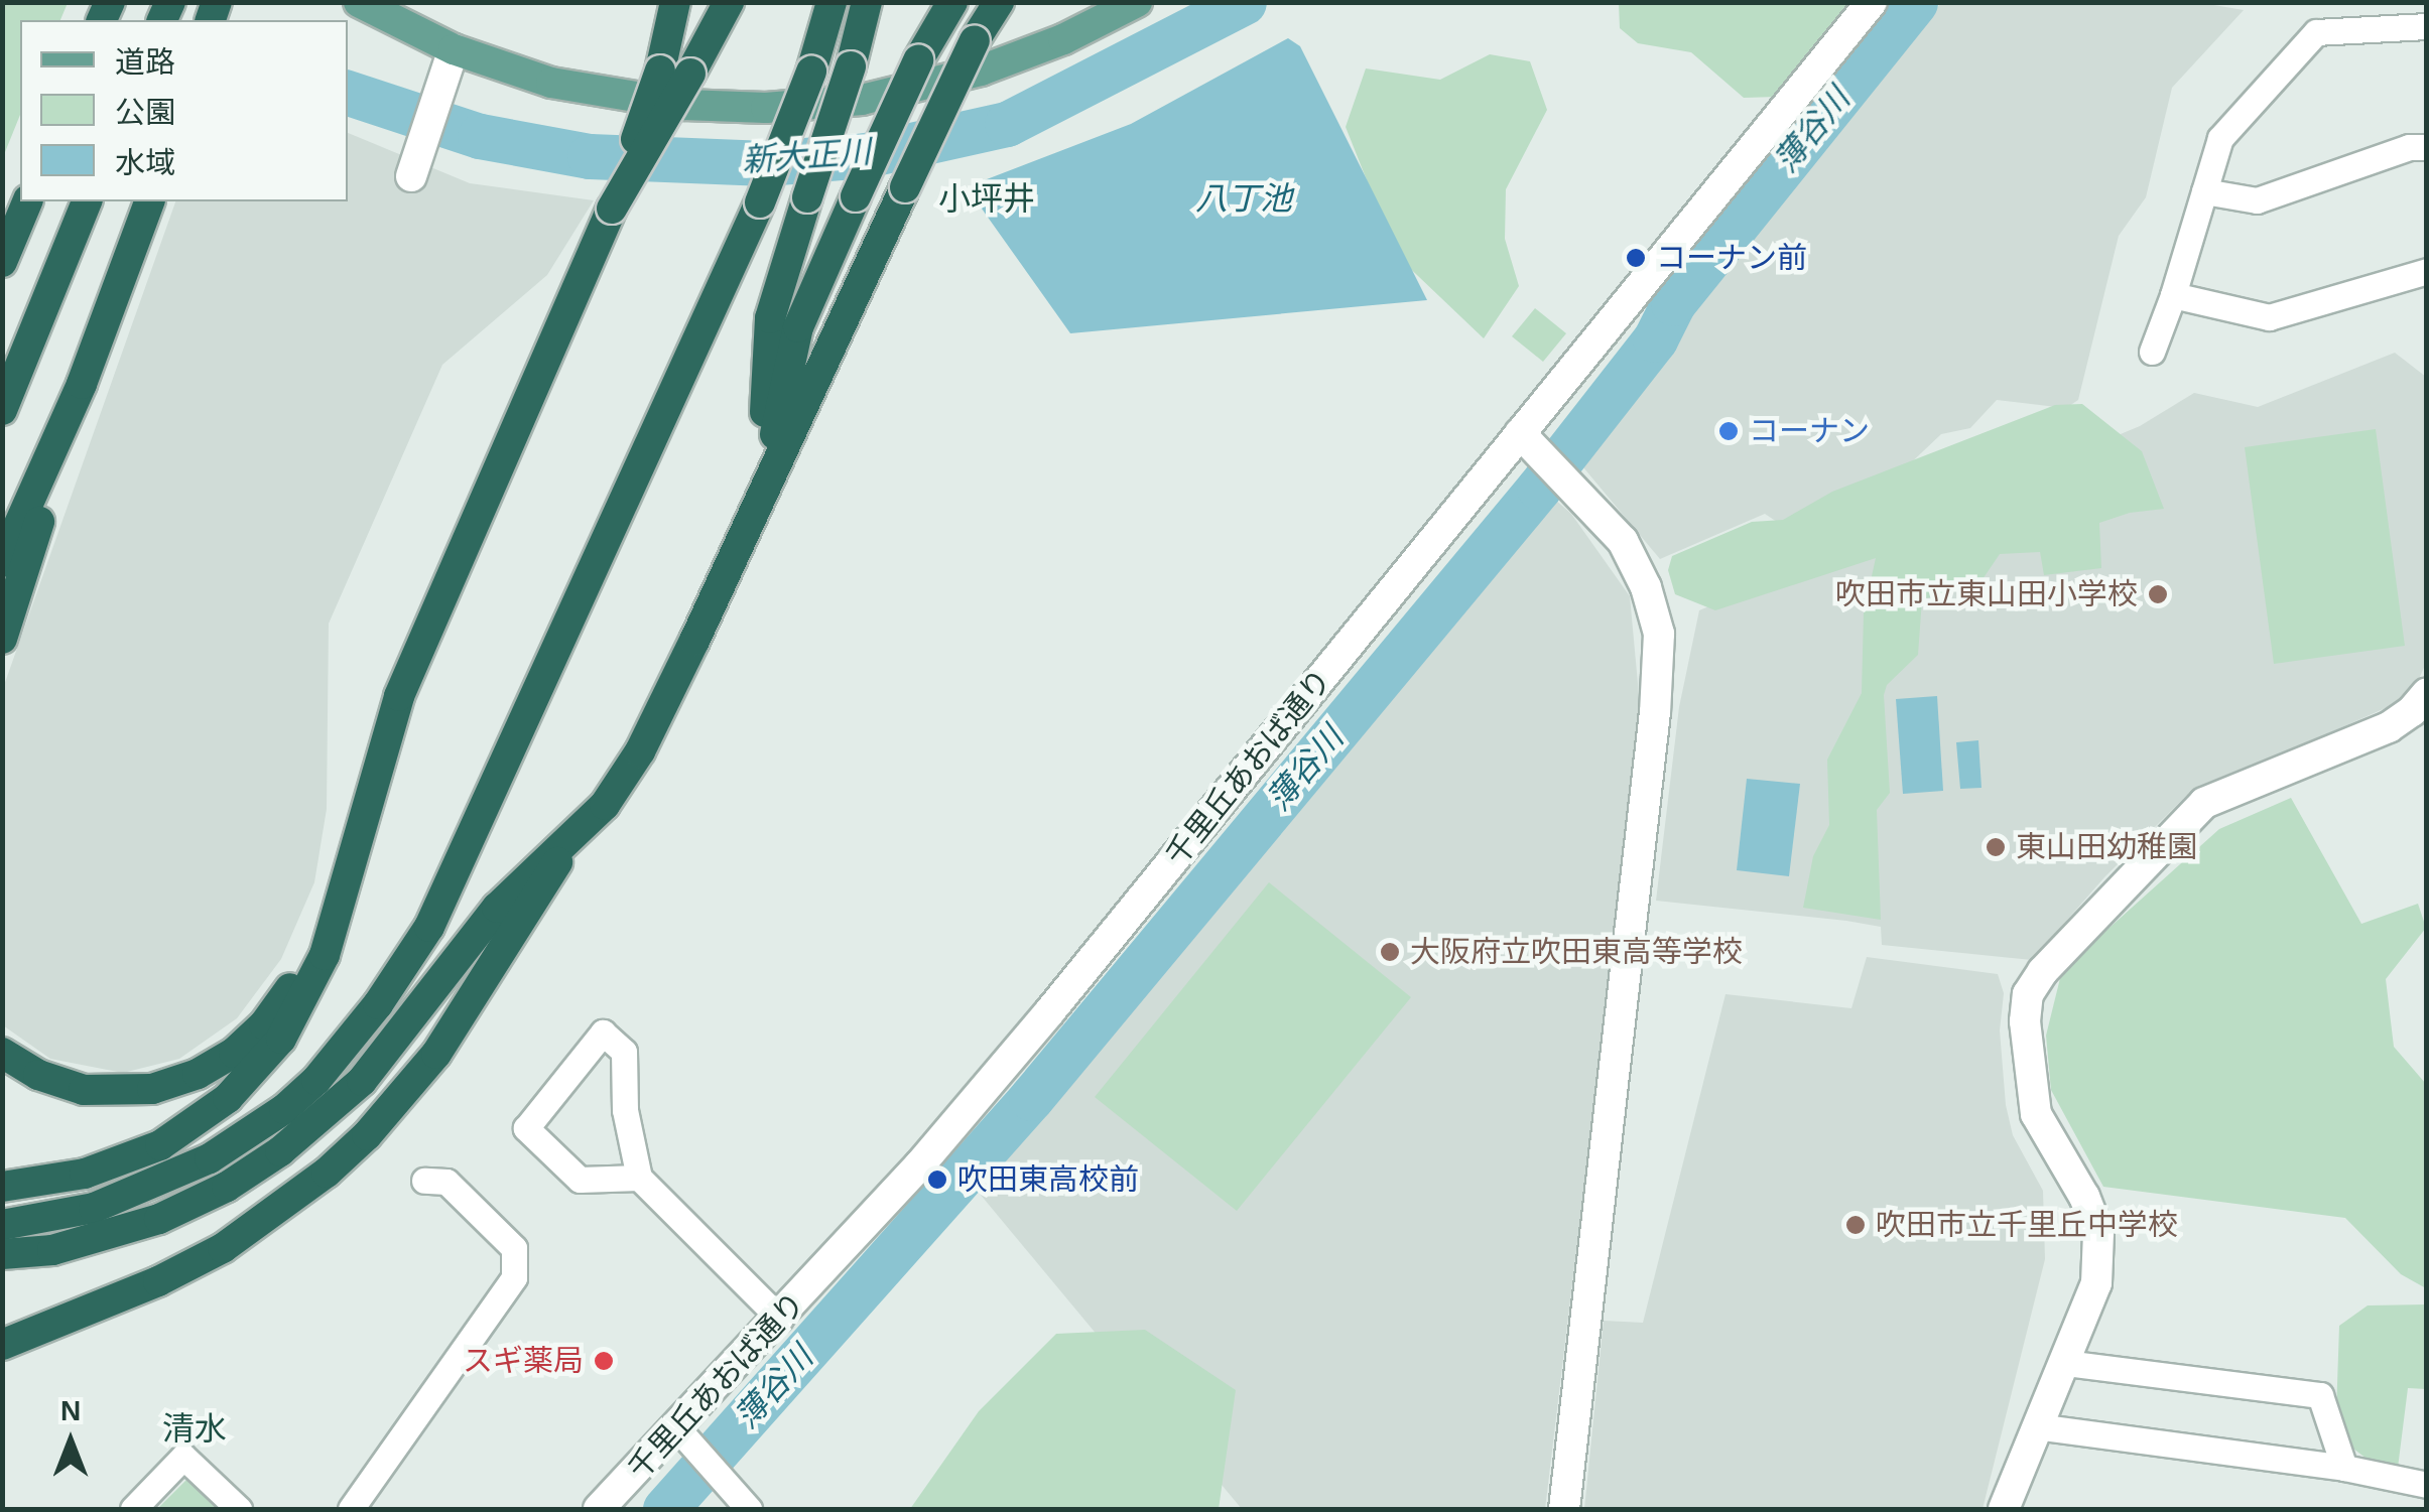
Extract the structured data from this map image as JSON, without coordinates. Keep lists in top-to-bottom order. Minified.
{"streets":{"street":["千里丘あおば通り"]},"districts":["小坪井","清水"],"water":["薄谷川","新大正川","八丁池"],"places":["コーナン前","コーナン","吹田市立東山田小学校","東山田幼稚園","大阪府立吹田東高等学校","吹田東高校前","吹田市立千里丘中学校","スギ薬局"],"legend":["道路","公園","水域"],"north":"top"}
